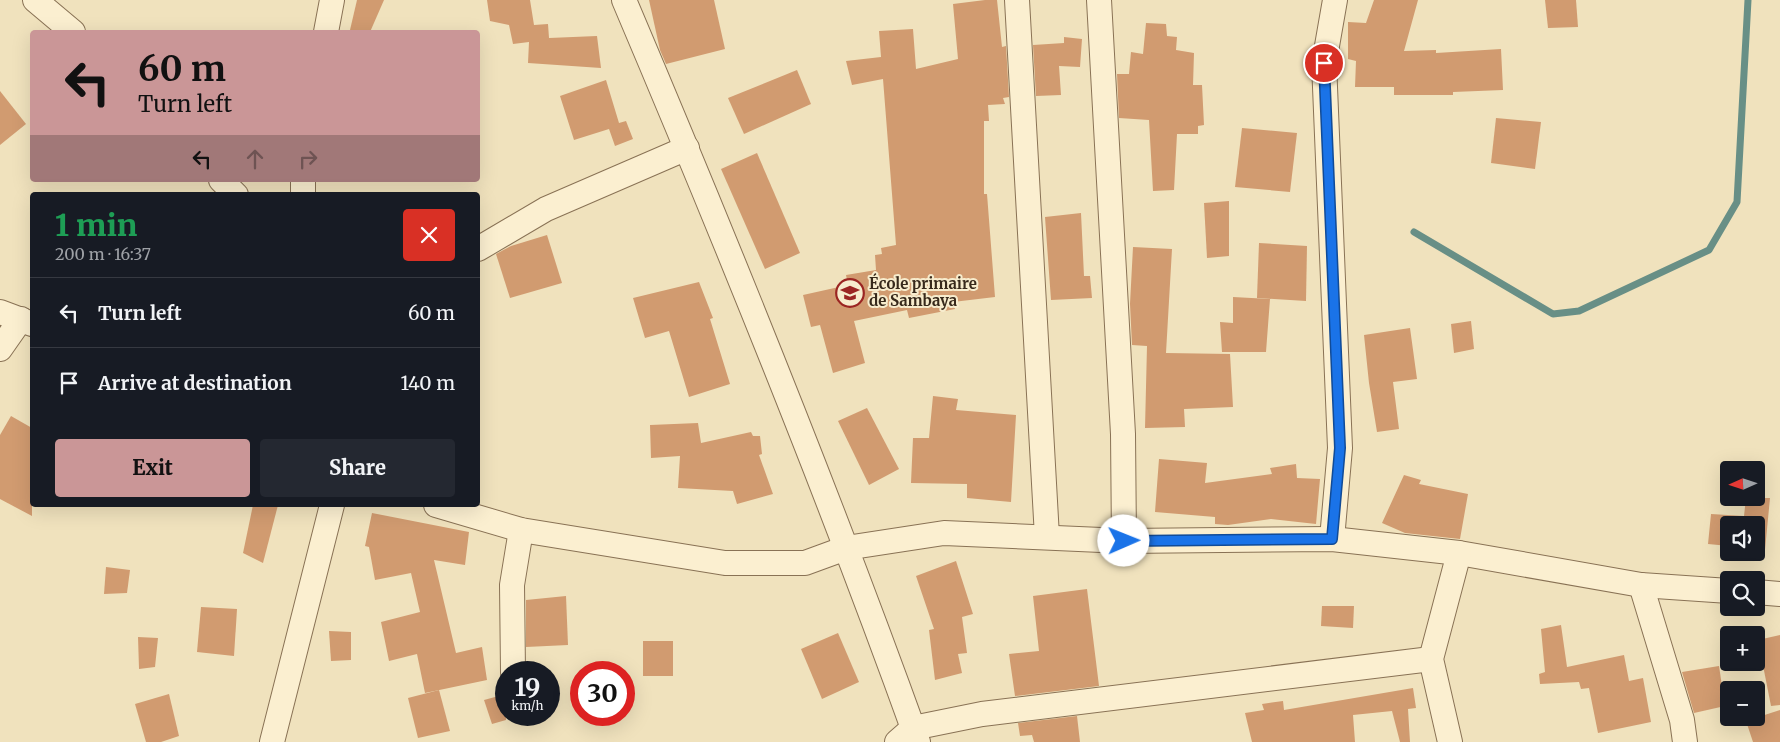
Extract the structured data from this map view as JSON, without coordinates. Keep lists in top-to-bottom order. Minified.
{"places":{"school or university":["École primaire de Sambaya"]},"north":"left","page":{"turn":["60 m","Turn left"],"heading":["1 min","200 m · 16:37"],"list":[{"name":"Turn left","value":"60 m"},{"name":"Arrive at destination","value":"140 m"}],"buttons":["Exit","Share"],"map_buttons":["+","−"],"speed":"19 km/h","limit":"30"}}
